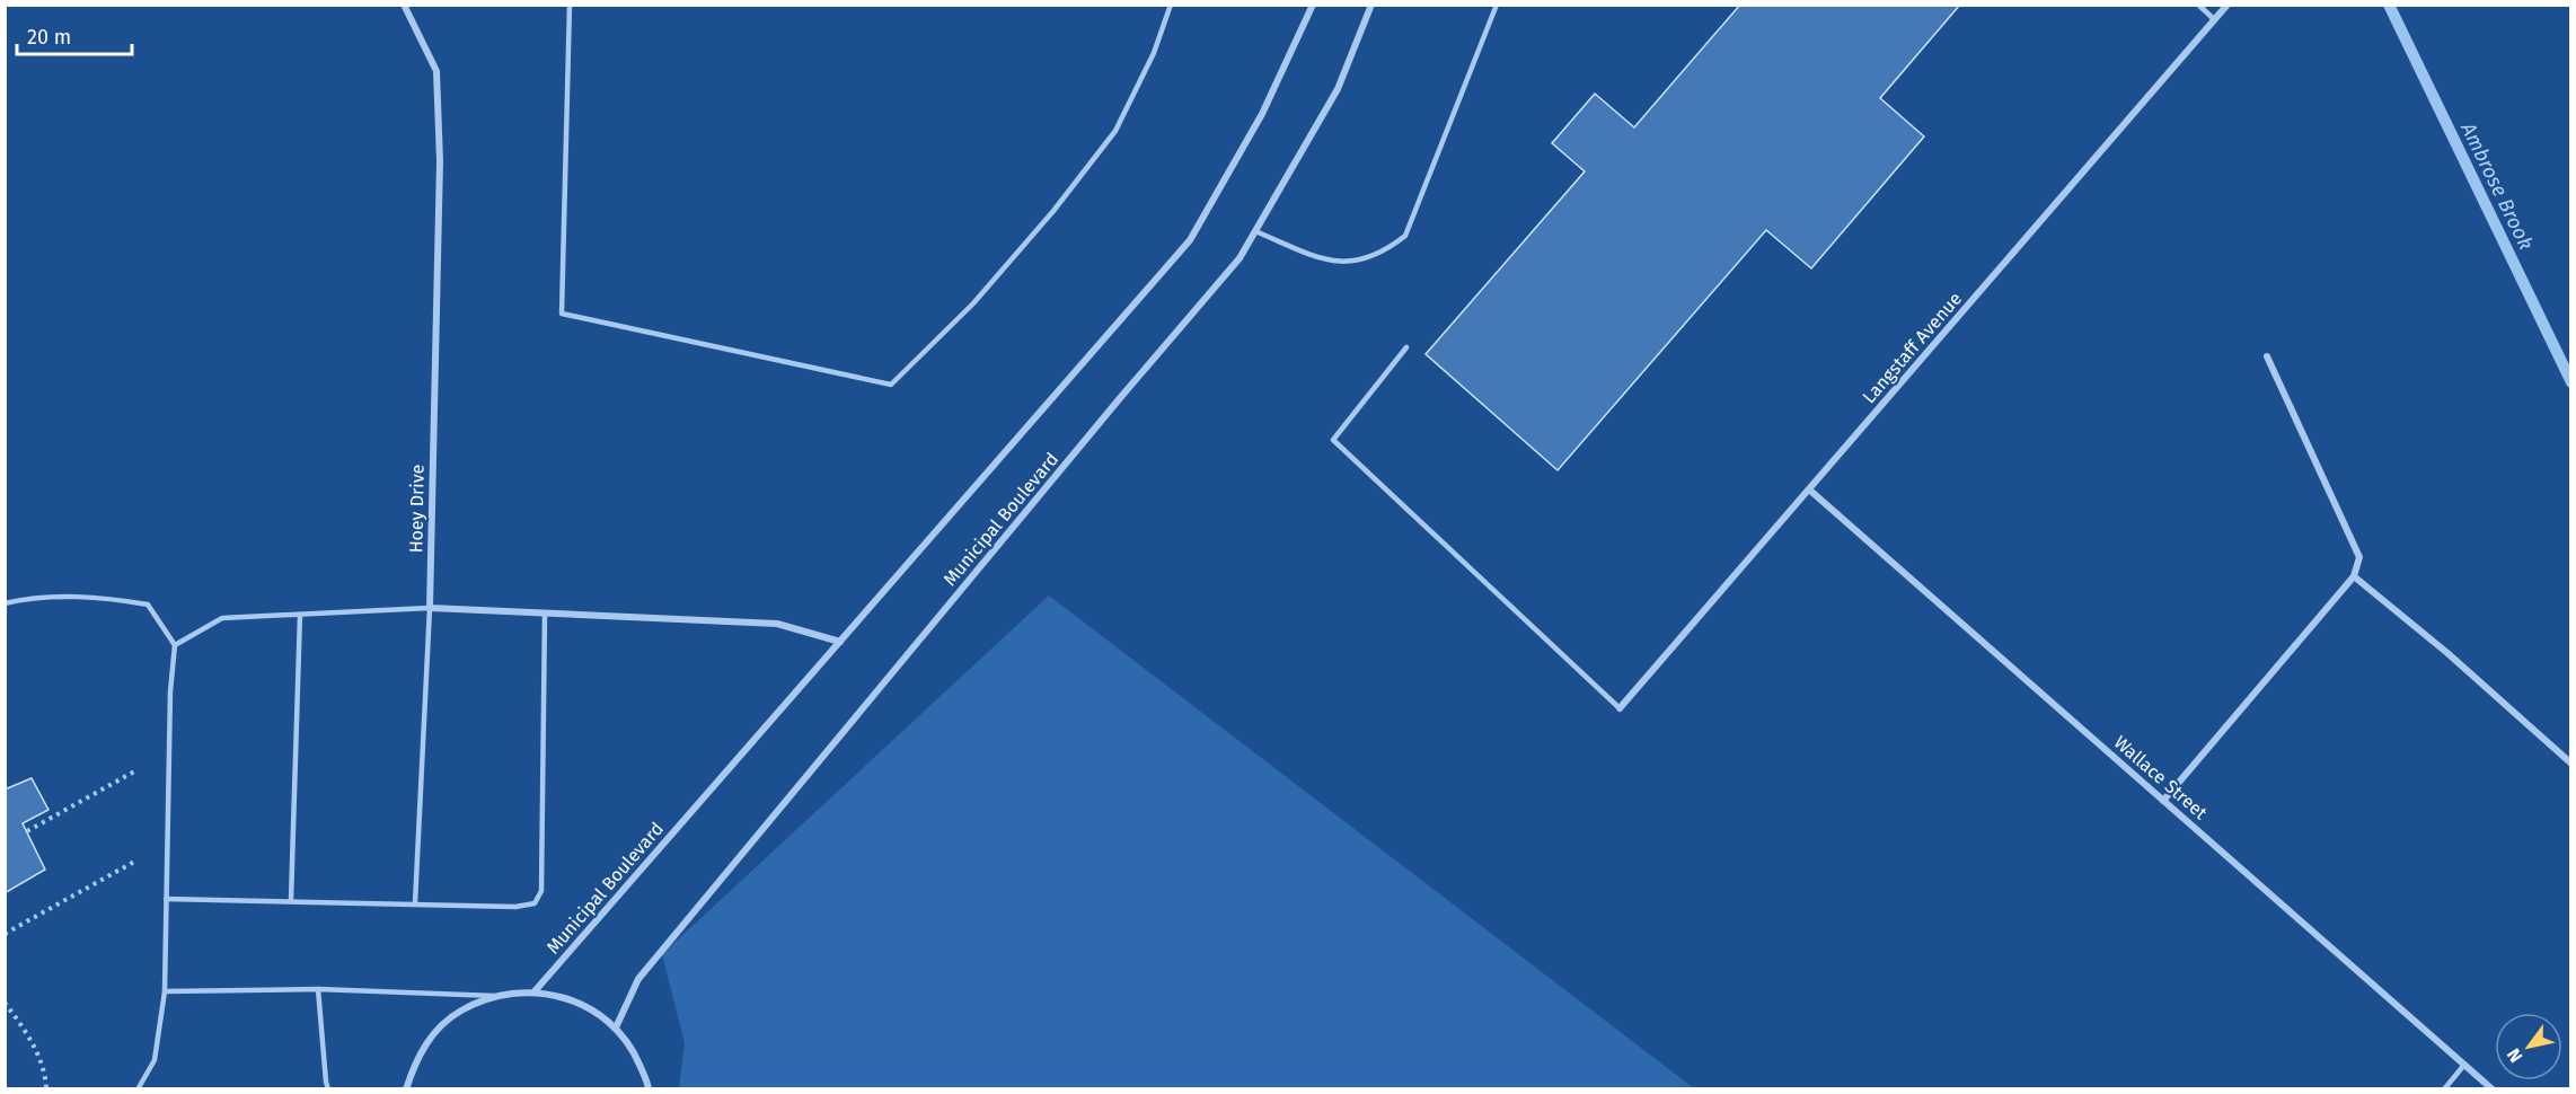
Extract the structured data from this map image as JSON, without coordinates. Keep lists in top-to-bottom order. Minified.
{"streets":{"street":["Langstaff Avenue","Hoey Drive","Municipal Boulevard","Wallace Street"]},"crossings":[["Langstaff Avenue","Wallace Street"]],"water":["Ambrose Brook"],"scale_bar":"20 m","north":"bottom left"}
